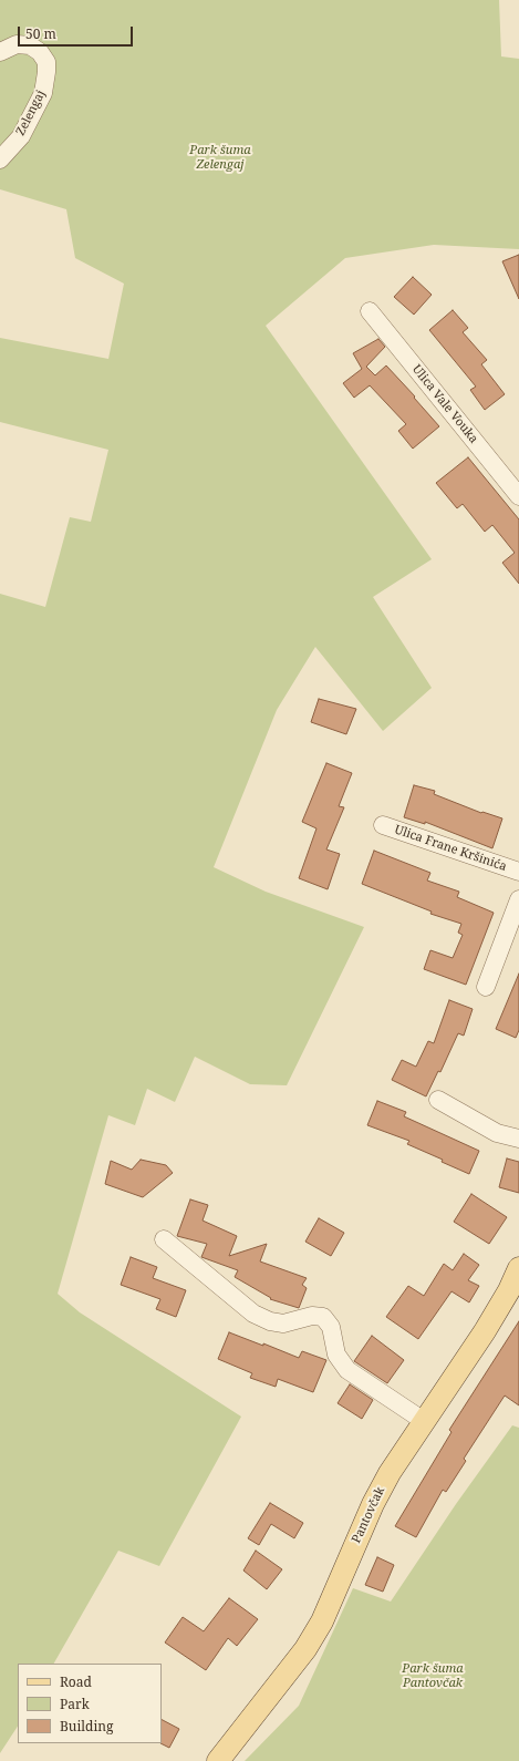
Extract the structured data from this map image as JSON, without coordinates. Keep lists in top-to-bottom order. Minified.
{"streets":{"main road":["Pantovčak"],"street":["Zelengaj","Ulica Vale Vouka","Ulica Frane Kršinića"]},"parks":["Park šuma Zelengaj","Park šuma Pantovčak"],"legend":["Road","Park","Building"],"scale_bar":"50 m"}
